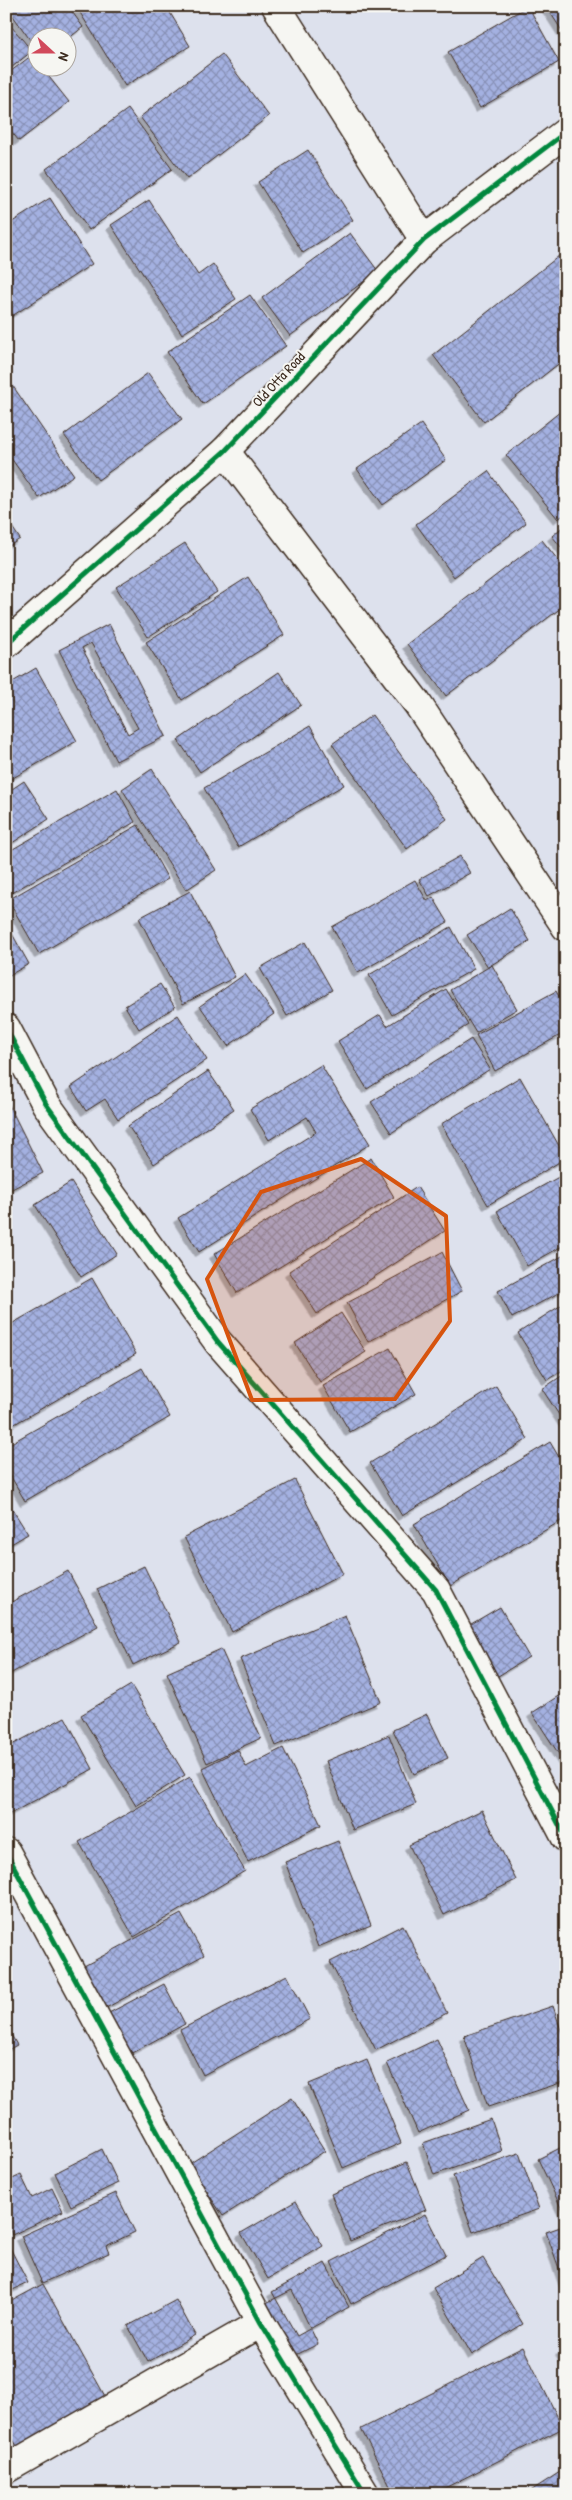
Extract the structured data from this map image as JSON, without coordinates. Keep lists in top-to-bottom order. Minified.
{"streets":{"street":["Old Otta Road"]},"north":"right"}
